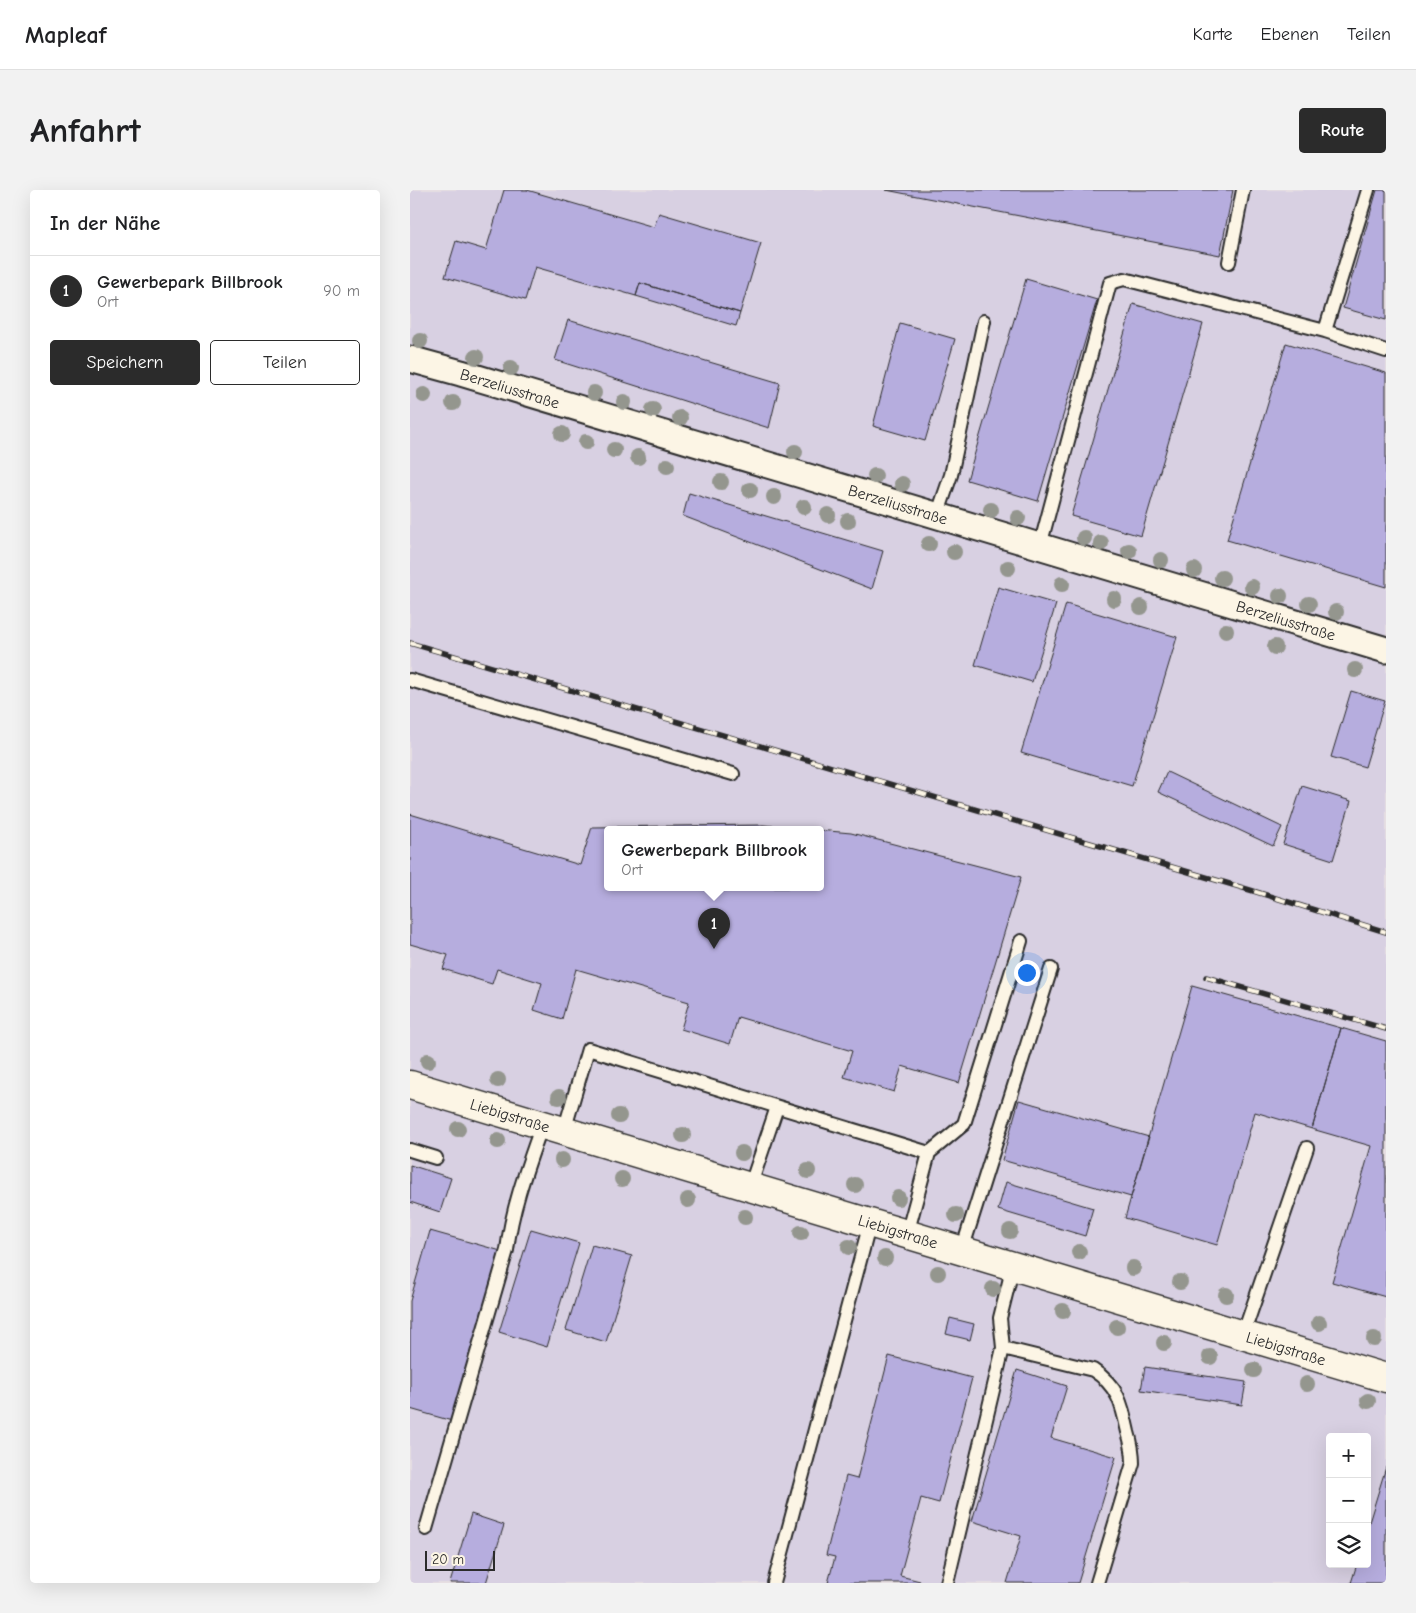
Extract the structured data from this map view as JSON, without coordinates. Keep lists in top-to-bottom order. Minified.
{"streets":{"main road":["Liebigstraße"],"street":["Berzeliusstraße"]},"scale_bar":"20 m","page":{"header":"Mapleaf","nav":["Karte","Ebenen","Teilen"],"buttons":["Route",["Speichern","Teilen"]],"title":"Anfahrt","heading":"In der Nähe","list":[{"mark":"1","name":"Gewerbepark Billbrook","note":"Ort","value":"90 m"}],"popup":["Gewerbepark Billbrook","Ort"],"pins":"1","map_buttons":["+","−"],"scale":"20 m"}}
